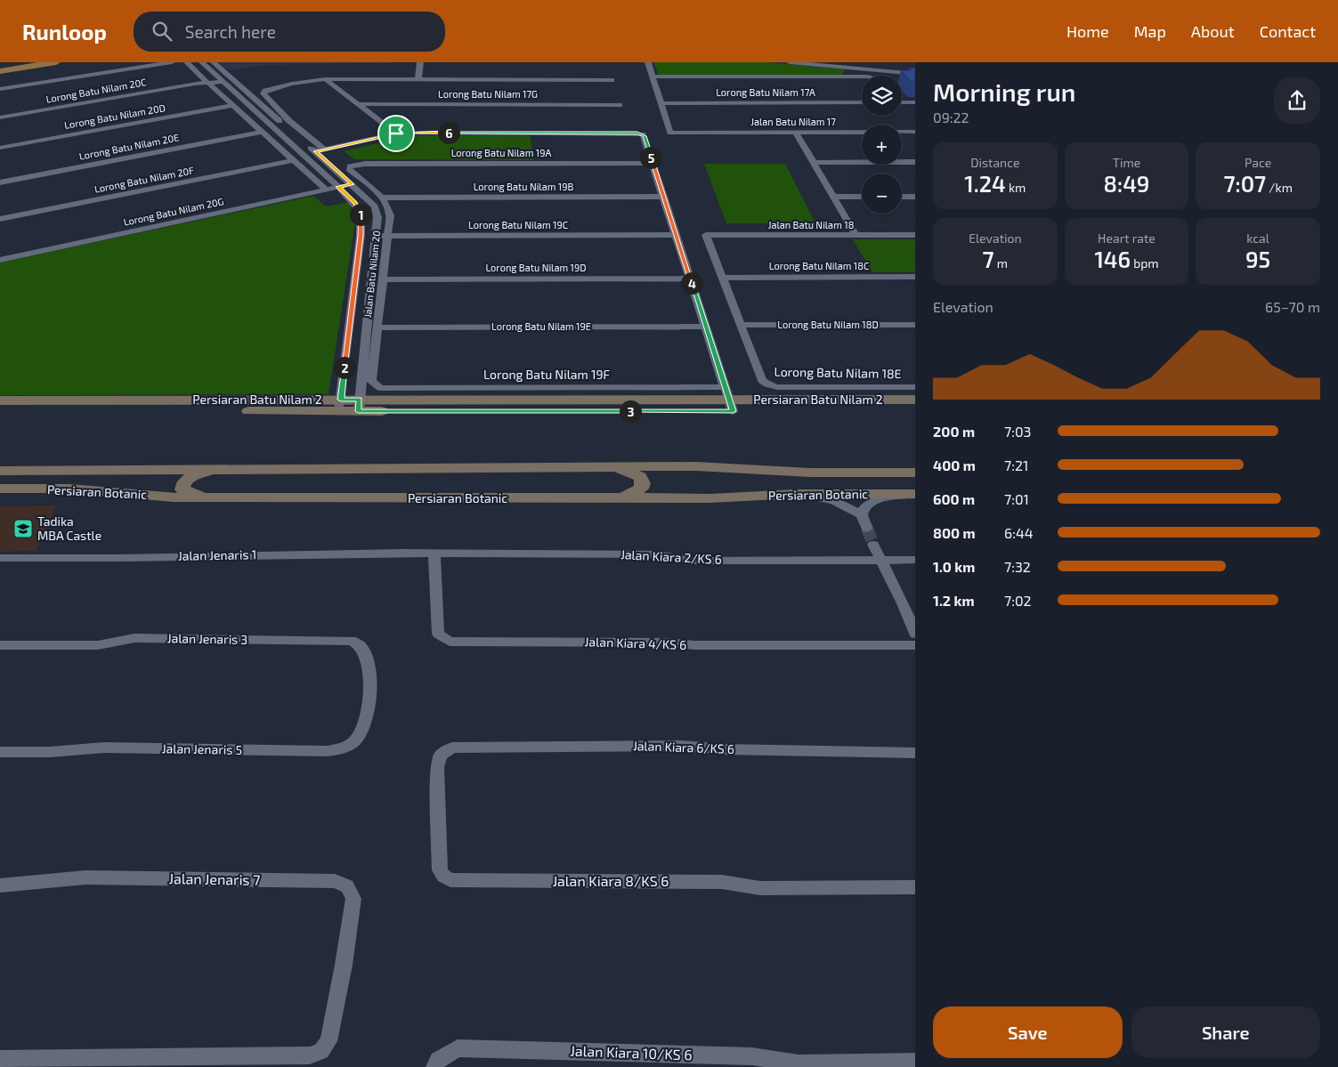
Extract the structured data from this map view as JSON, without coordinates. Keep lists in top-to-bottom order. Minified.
{"streets":{"main road":["Persiaran Batu Nilam 2","Persiaran Botanic"],"street":["Lorong Batu Nilam 20C","Lorong Batu Nilam 17A","Lorong Batu Nilam 17G","Lorong Batu Nilam 20D","Jalan Batu Nilam 17","Lorong Batu Nilam 20E","Lorong Batu Nilam 19A","Lorong Batu Nilam 20F","Lorong Batu Nilam 19B","Lorong Batu Nilam 20G","Lorong Batu Nilam 19C","Jalan Batu Nilam 18","Lorong Batu Nilam 18C","Lorong Batu Nilam 19D","Jalan Batu Nilam 20","Lorong Batu Nilam 18D","Lorong Batu Nilam 19E","Lorong Batu Nilam 18E","Lorong Batu Nilam 19F","Jalan Jenaris 1","Jalan Kiara 2/KS 6","Jalan Jenaris 3","Jalan Kiara 4/KS 6","Jalan Kiara 6/KS 6","Jalan Jenaris 5","Jalan Jenaris 7","Jalan Kiara 8/KS 6","Jalan Kiara 10/KS 6"]},"crossings":[["Lorong Batu Nilam 20C","Jalan Batu Nilam 20"],["Lorong Batu Nilam 17A","Jalan Batu Nilam 17"],["Lorong Batu Nilam 19A","Lorong Batu Nilam 19B"],["Lorong Batu Nilam 20G","Jalan Batu Nilam 20"],["Lorong Batu Nilam 19C","Jalan Batu Nilam 20"],["Jalan Batu Nilam 20","Persiaran Batu Nilam 2"],["Lorong Batu Nilam 19F","Persiaran Batu Nilam 2"],["Jalan Jenaris 1","Jalan Kiara 2/KS 6"],["Jalan Jenaris 1","Jalan Kiara 4/KS 6"],["Jalan Kiara 2/KS 6","Jalan Kiara 4/KS 6"],["Jalan Jenaris 3","Jalan Jenaris 5"],["Jalan Kiara 6/KS 6","Jalan Kiara 8/KS 6"]],"places":{"school or university":["Tadika MBA Castle"]},"page":{"header":"Runloop","search":"Search here","nav":["Home","Map","About","Contact"],"heading":["Morning run","09:22"],"map_buttons":["+","−"],"pins":["6","5","1","4","2","3"],"stats":[["Distance","1.24 km"],["Time","8:49"],["Pace","7:07 /km"],["Elevation","7 m"],["Heart rate","146 bpm"],["kcal","95"]],"chart":["Elevation","65–70 m"],"list":[{"name":"200 m","note":"7:03"},{"name":"400 m","note":"7:21"},{"name":"600 m","note":"7:01"},{"name":"800 m","note":"6:44"},{"name":"1.0 km","note":"7:32"},{"name":"1.2 km","note":"7:02"}],"buttons":["Save","Share"]}}
